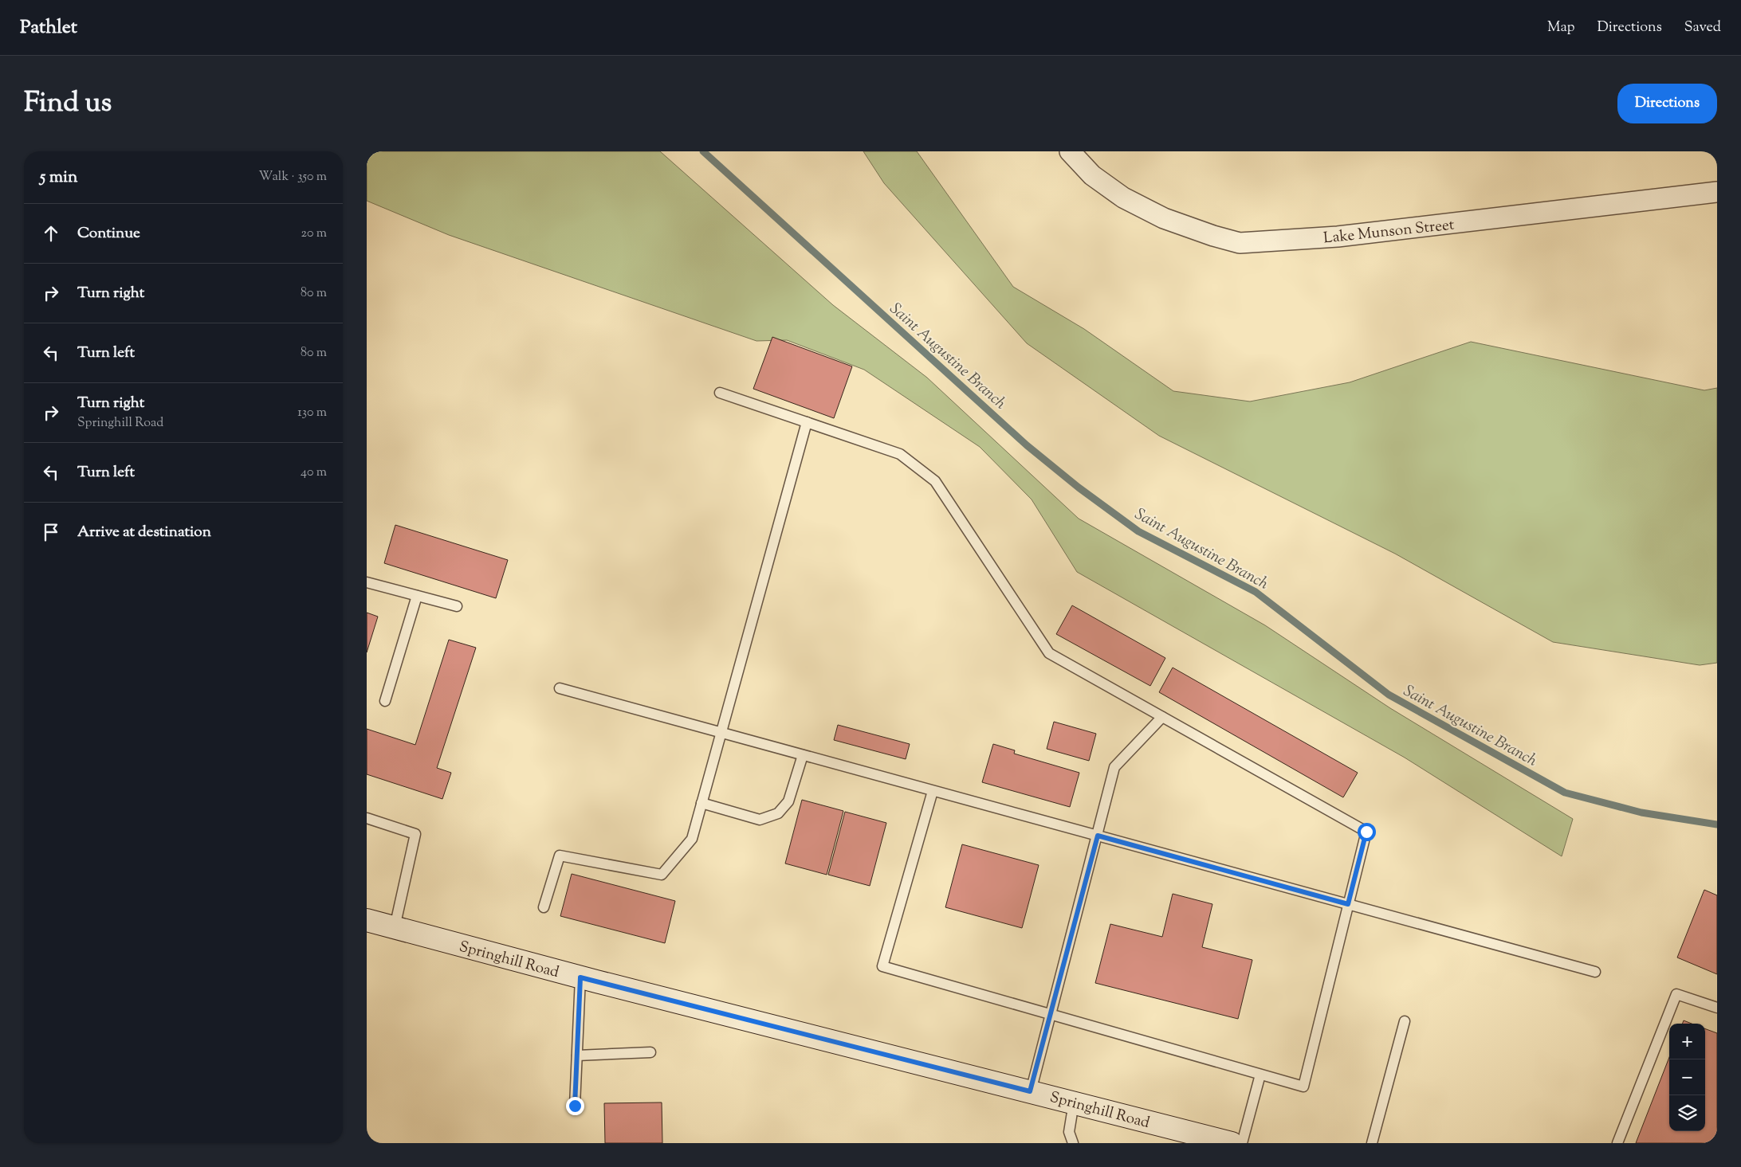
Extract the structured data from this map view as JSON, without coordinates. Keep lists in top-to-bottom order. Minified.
{"streets":{"main road":["Springhill Road"],"street":["Lake Munson Street"]},"water":["Saint Augustine Branch"],"page":{"header":"Pathlet","nav":["Map","Directions","Saved"],"title":"Find us","buttons":"Directions","heading":["5 min","Walk · 350 m"],"list":[["Continue","20 m"],["Turn right","80 m"],["Turn left","80 m"],["Turn right","Springhill Road","130 m"],["Turn left","40 m"],"Arrive at destination"],"map_buttons":["+","−"]}}
